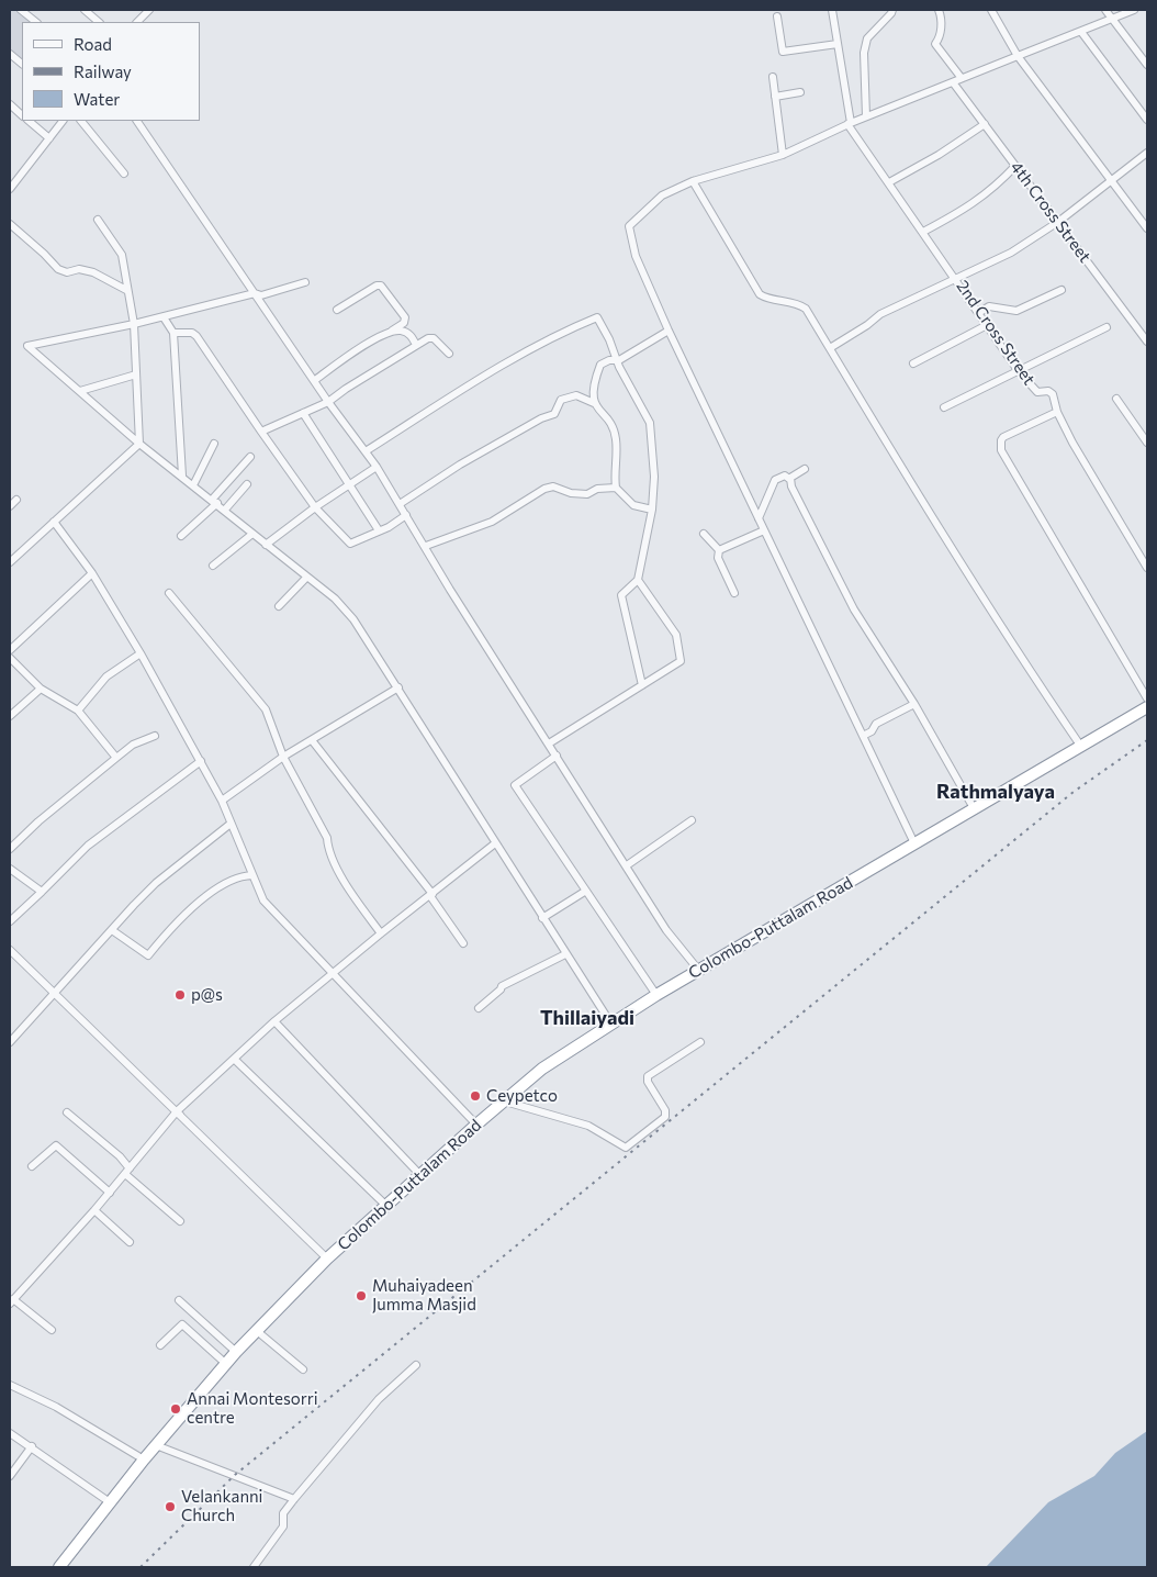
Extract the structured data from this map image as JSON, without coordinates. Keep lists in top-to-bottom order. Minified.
{"streets":{"highway":["Colombo-Puttalam Road"],"street":["4th Cross Street","2nd Cross Street"]},"districts":["Rathmalyaya","Thillaiyadi"],"places":["p@s","Ceypetco","Muhaiyadeen Jumma Masjid","Annai Montesorri centre","Velankanni Church"],"legend":["Road","Railway","Water"]}
